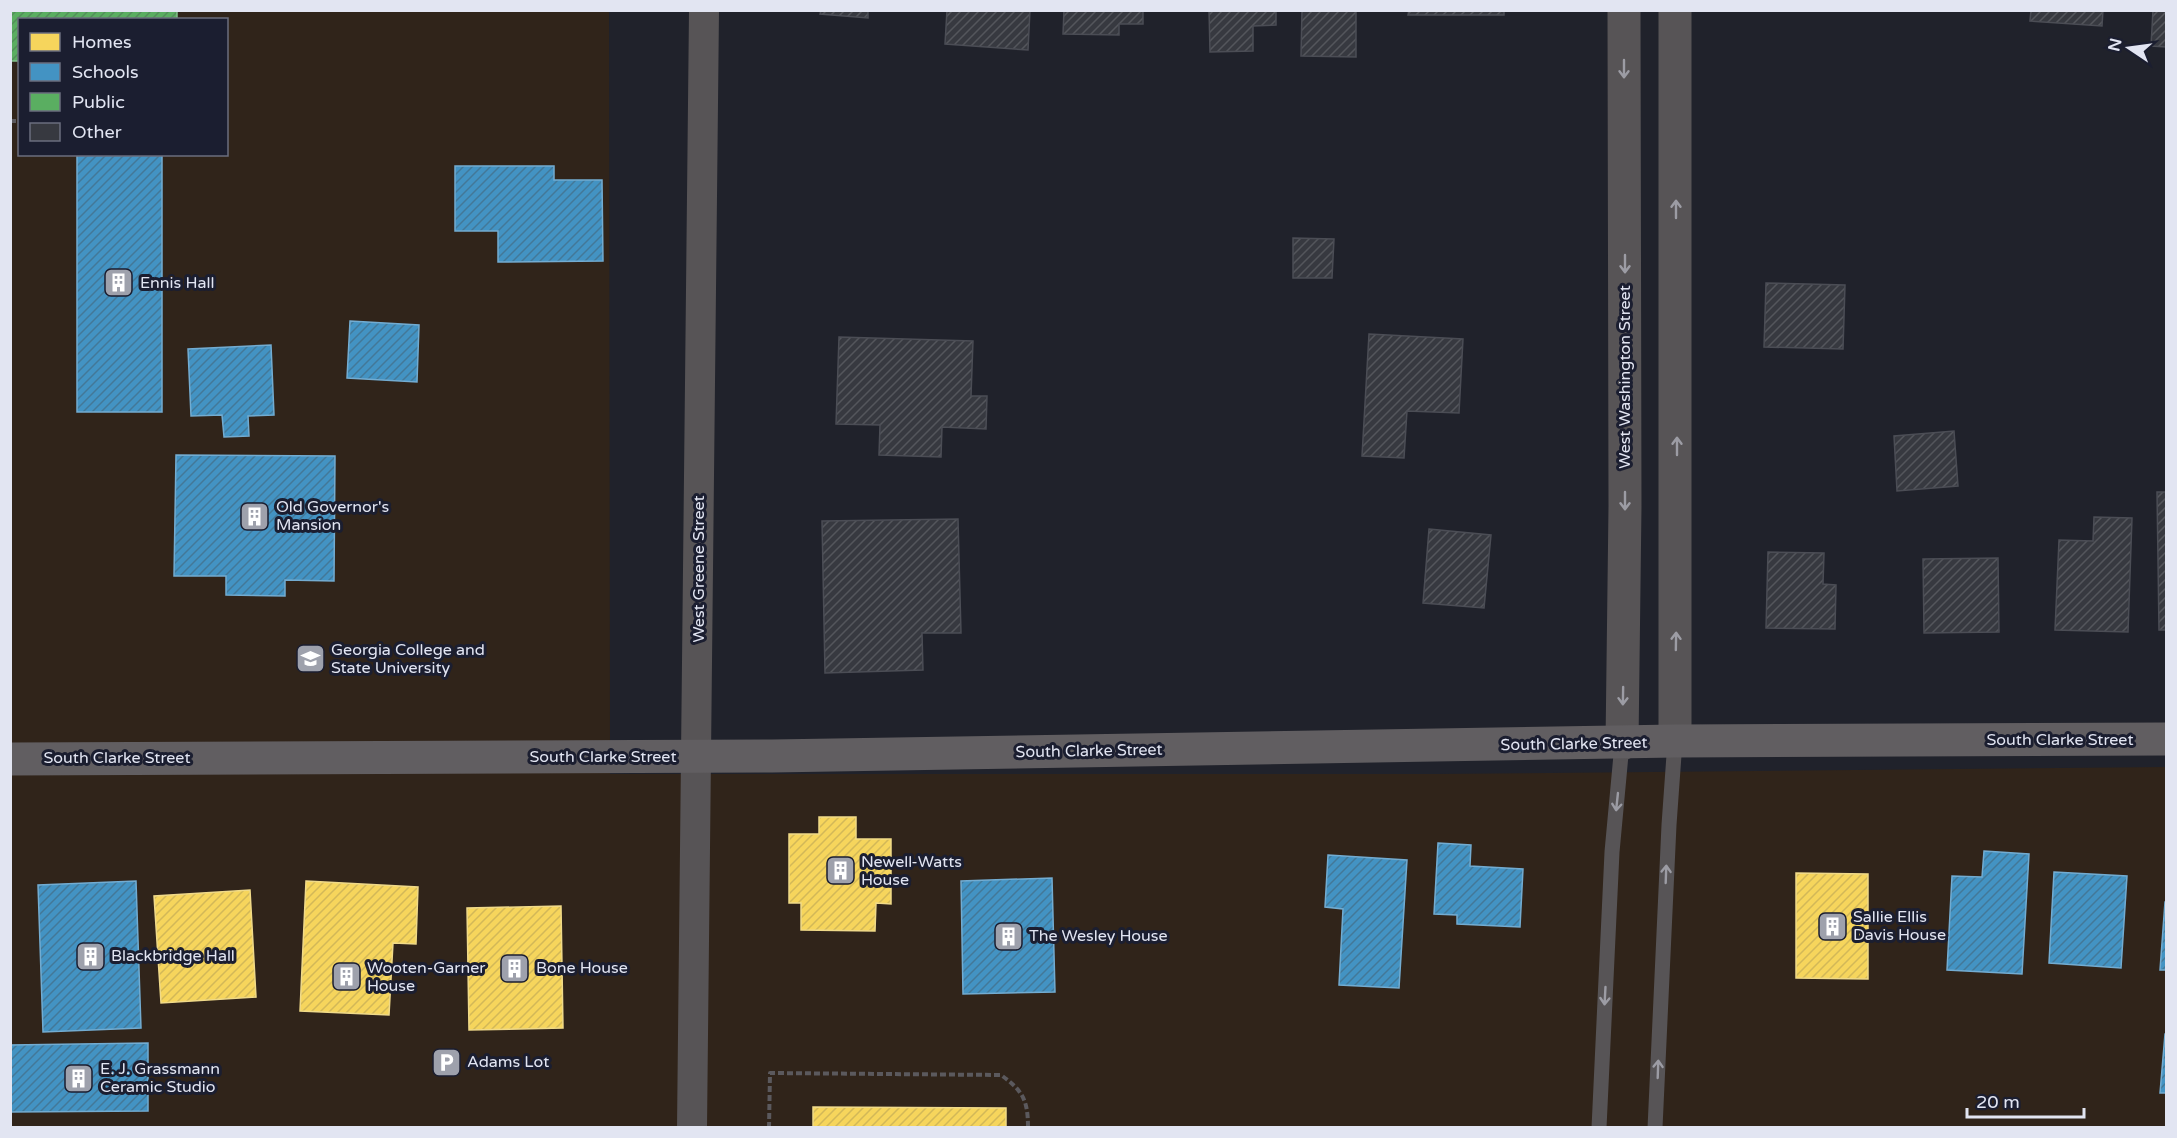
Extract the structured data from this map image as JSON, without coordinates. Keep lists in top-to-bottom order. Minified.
{"streets":{"main road":["South Clarke Street"],"street":["West Washington Street","West Greene Street"]},"crossings":[["West Washington Street","South Clarke Street"],["West Greene Street","South Clarke Street"]],"places":{"building":["Ennis Hall","Old Governor's Mansion","Newell-Watts House","Sallie Ellis Davis House","The Wesley House","Blackbridge Hall","Bone House","Wooten-Garner House","E. J. Grassmann Ceramic Studio"],"school or university":["Georgia College and State University"],"parking":["Adams Lot"]},"legend":["Homes","Schools","Public","Other"],"scale_bar":"20 m","north":"left"}
